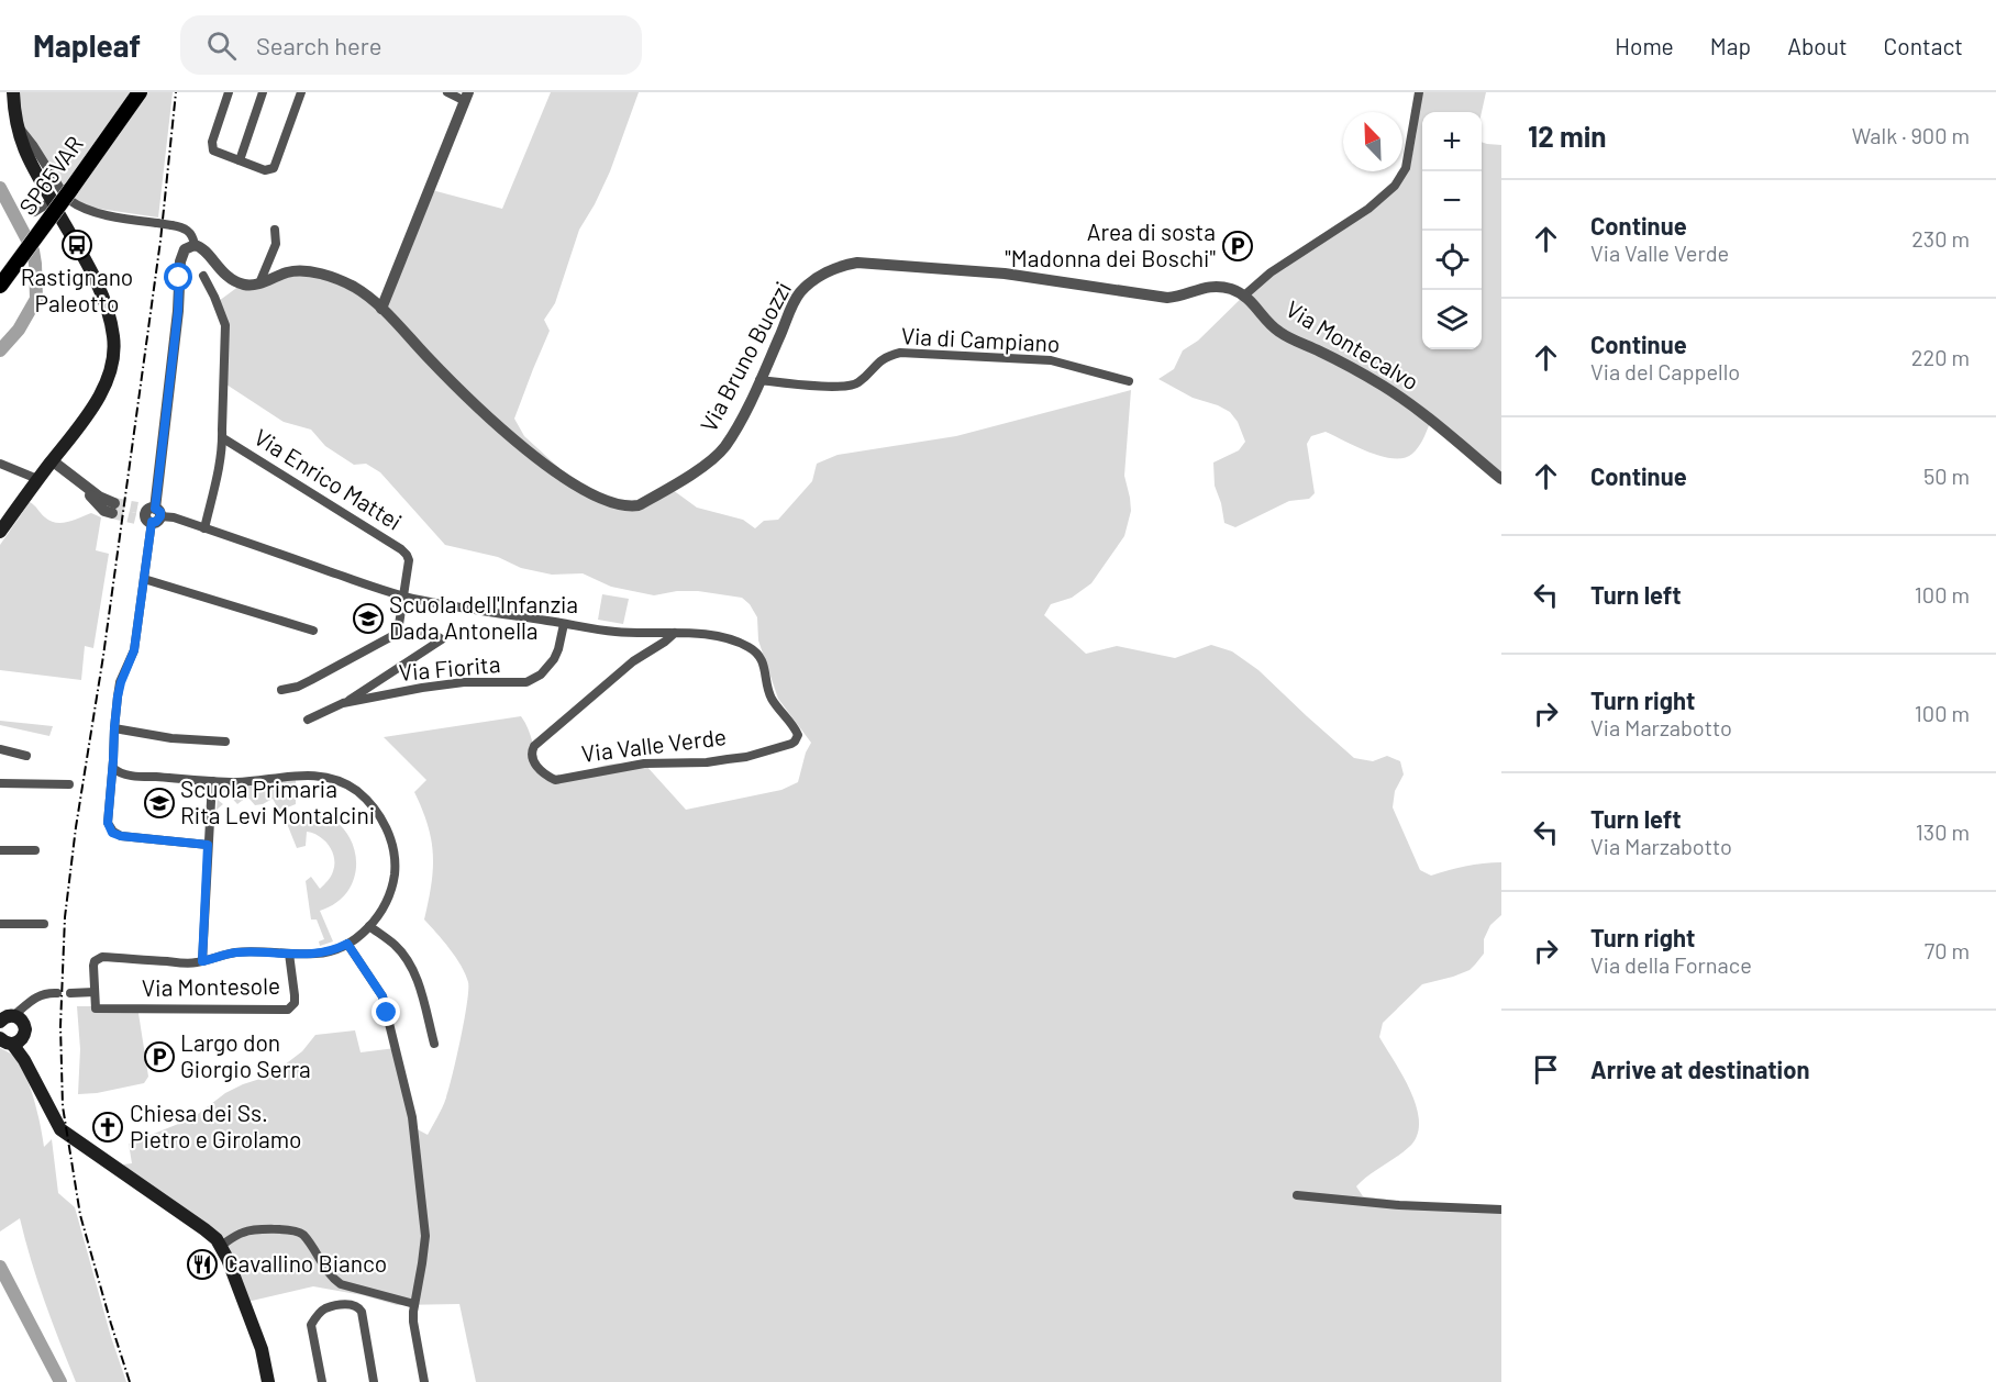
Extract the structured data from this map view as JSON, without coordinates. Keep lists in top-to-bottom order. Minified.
{"streets":{"main road":["SP65VAR"],"street":["Via di Campiano","Via Montecalvo","Via Bruno Buozzi","Via Enrico Mattei","Via Fiorita","Via Valle Verde","Via Montesole"]},"crossings":[["Via di Campiano","Via Bruno Buozzi"],["Via Montecalvo","Via Bruno Buozzi"],["Via Enrico Mattei","Via Valle Verde"],["Via Fiorita","Via Valle Verde"]],"places":{"bus stop":["Rastignano Paleotto"],"parking":["Area di sosta \"Madonna dei Boschi\"","Largo don Giorgio Serra"],"school or university":["Scuola dell'Infanzia Dada Antonella","Scuola Primaria Rita Levi Montalcini"],"church":["Chiesa dei Ss. Pietro e Girolamo"],"restaurant":["Cavallino Bianco"]},"north":"top left","page":{"header":"Mapleaf","search":"Search here","nav":["Home","Map","About","Contact"],"heading":["12 min","Walk · 900 m"],"map_buttons":["+","−"],"list":[["Continue","Via Valle Verde","230 m"],["Continue","Via del Cappello","220 m"],["Continue","50 m"],["Turn left","100 m"],["Turn right","Via Marzabotto","100 m"],["Turn left","Via Marzabotto","130 m"],["Turn right","Via della Fornace","70 m"],"Arrive at destination"]}}
